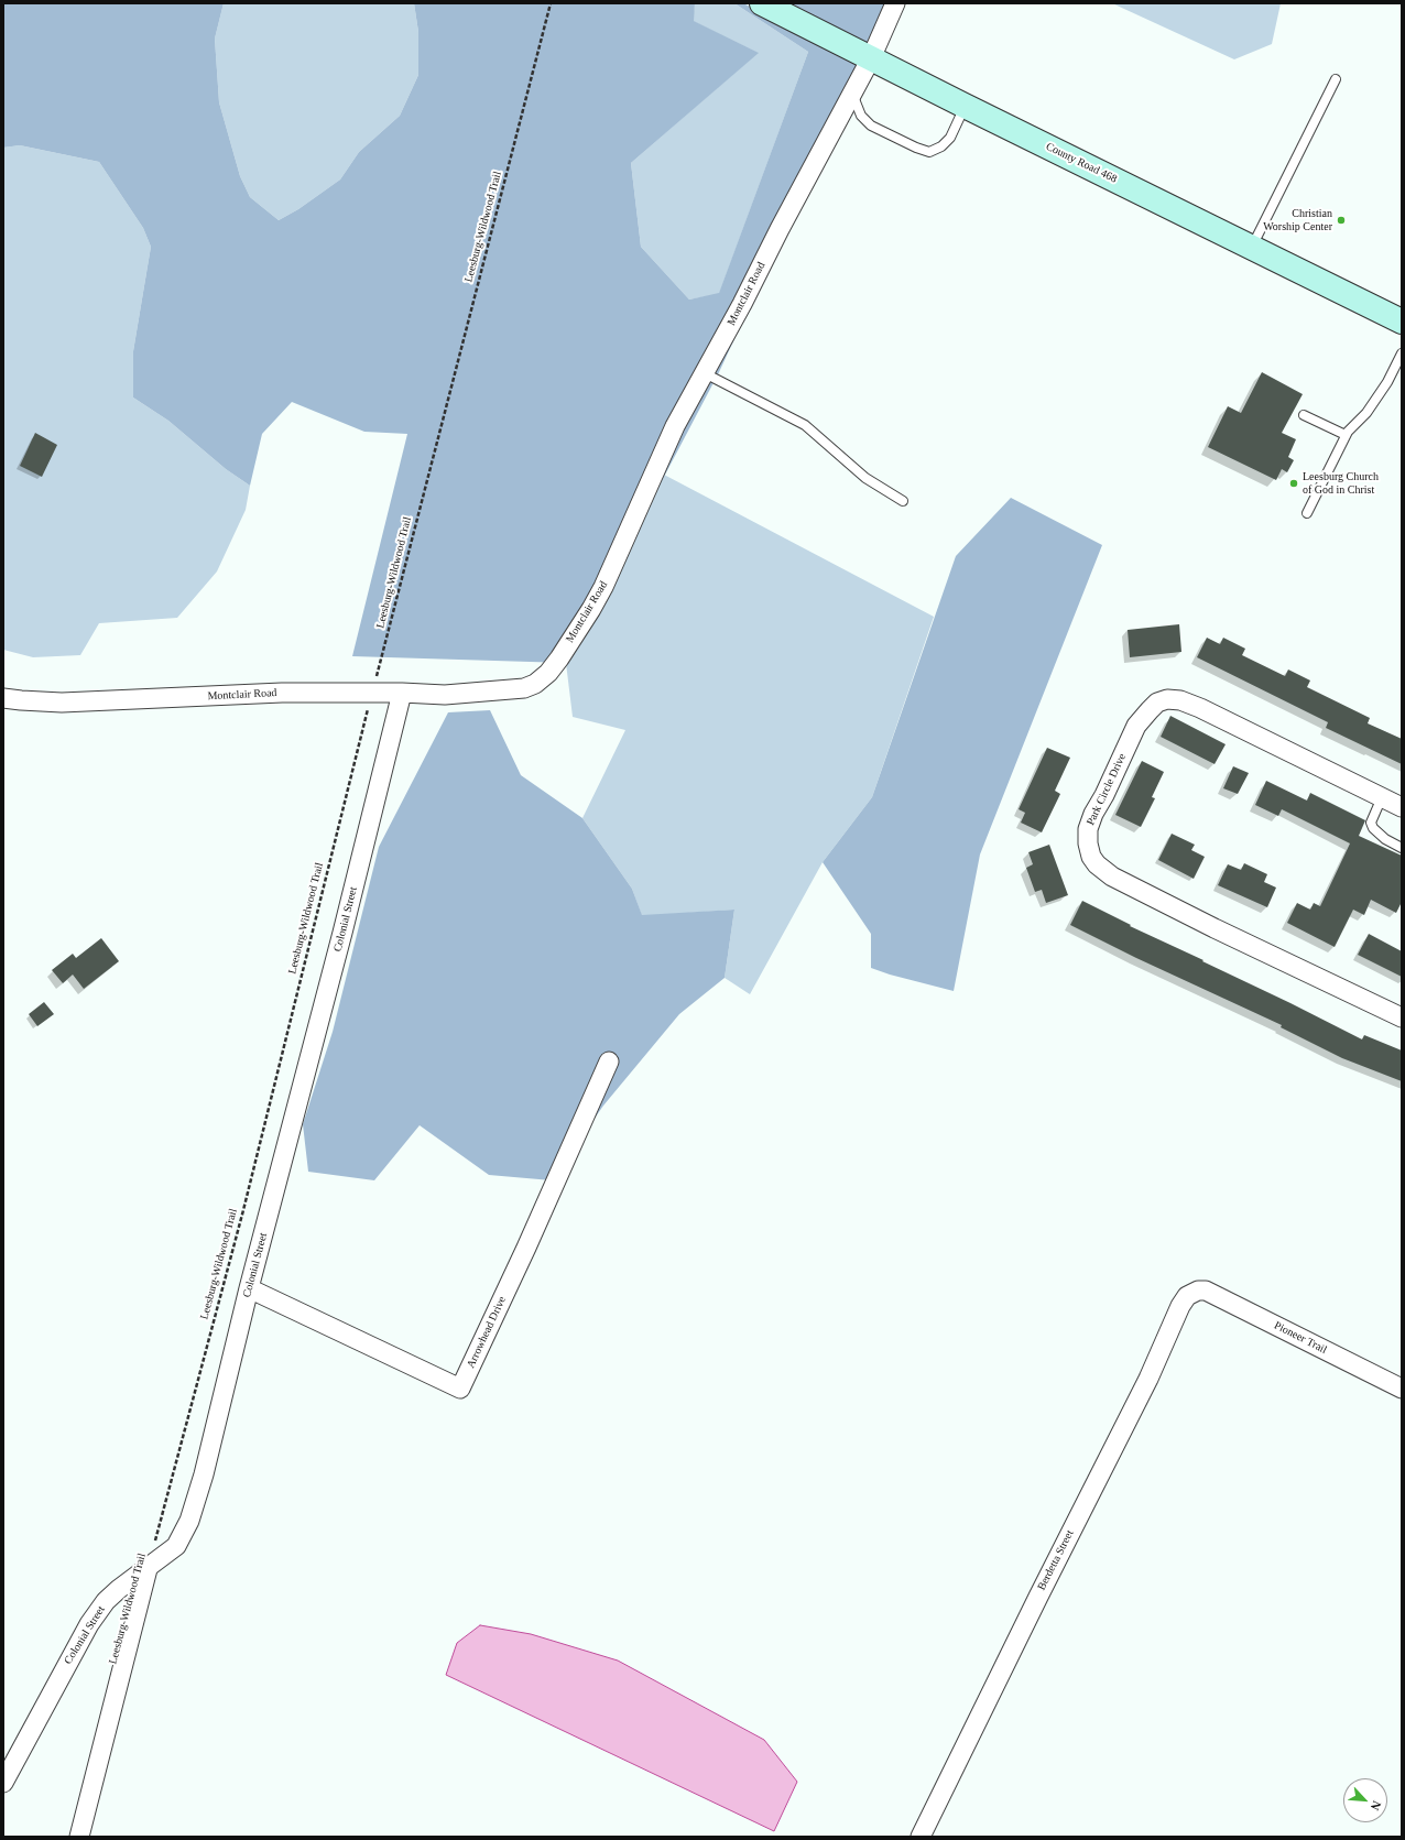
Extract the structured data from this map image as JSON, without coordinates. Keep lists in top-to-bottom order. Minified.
{"streets":{"street":["County Road 468","Montclair Road","Park Circle Drive","Colonial Street","Arrowhead Drive","Pioneer Trail","Berdetta Street"],"path":["Leesburg-Wildwood Trail"]},"crossings":[["County Road 468","Montclair Road"],["Leesburg-Wildwood Trail","Montclair Road"],["Leesburg-Wildwood Trail","Colonial Street"],["Montclair Road","Colonial Street"],["Colonial Street","Arrowhead Drive"],["Pioneer Trail","Berdetta Street"]],"places":["Christian Worship Center","Leesburg Church of God in Christ"],"north":"bottom right"}
